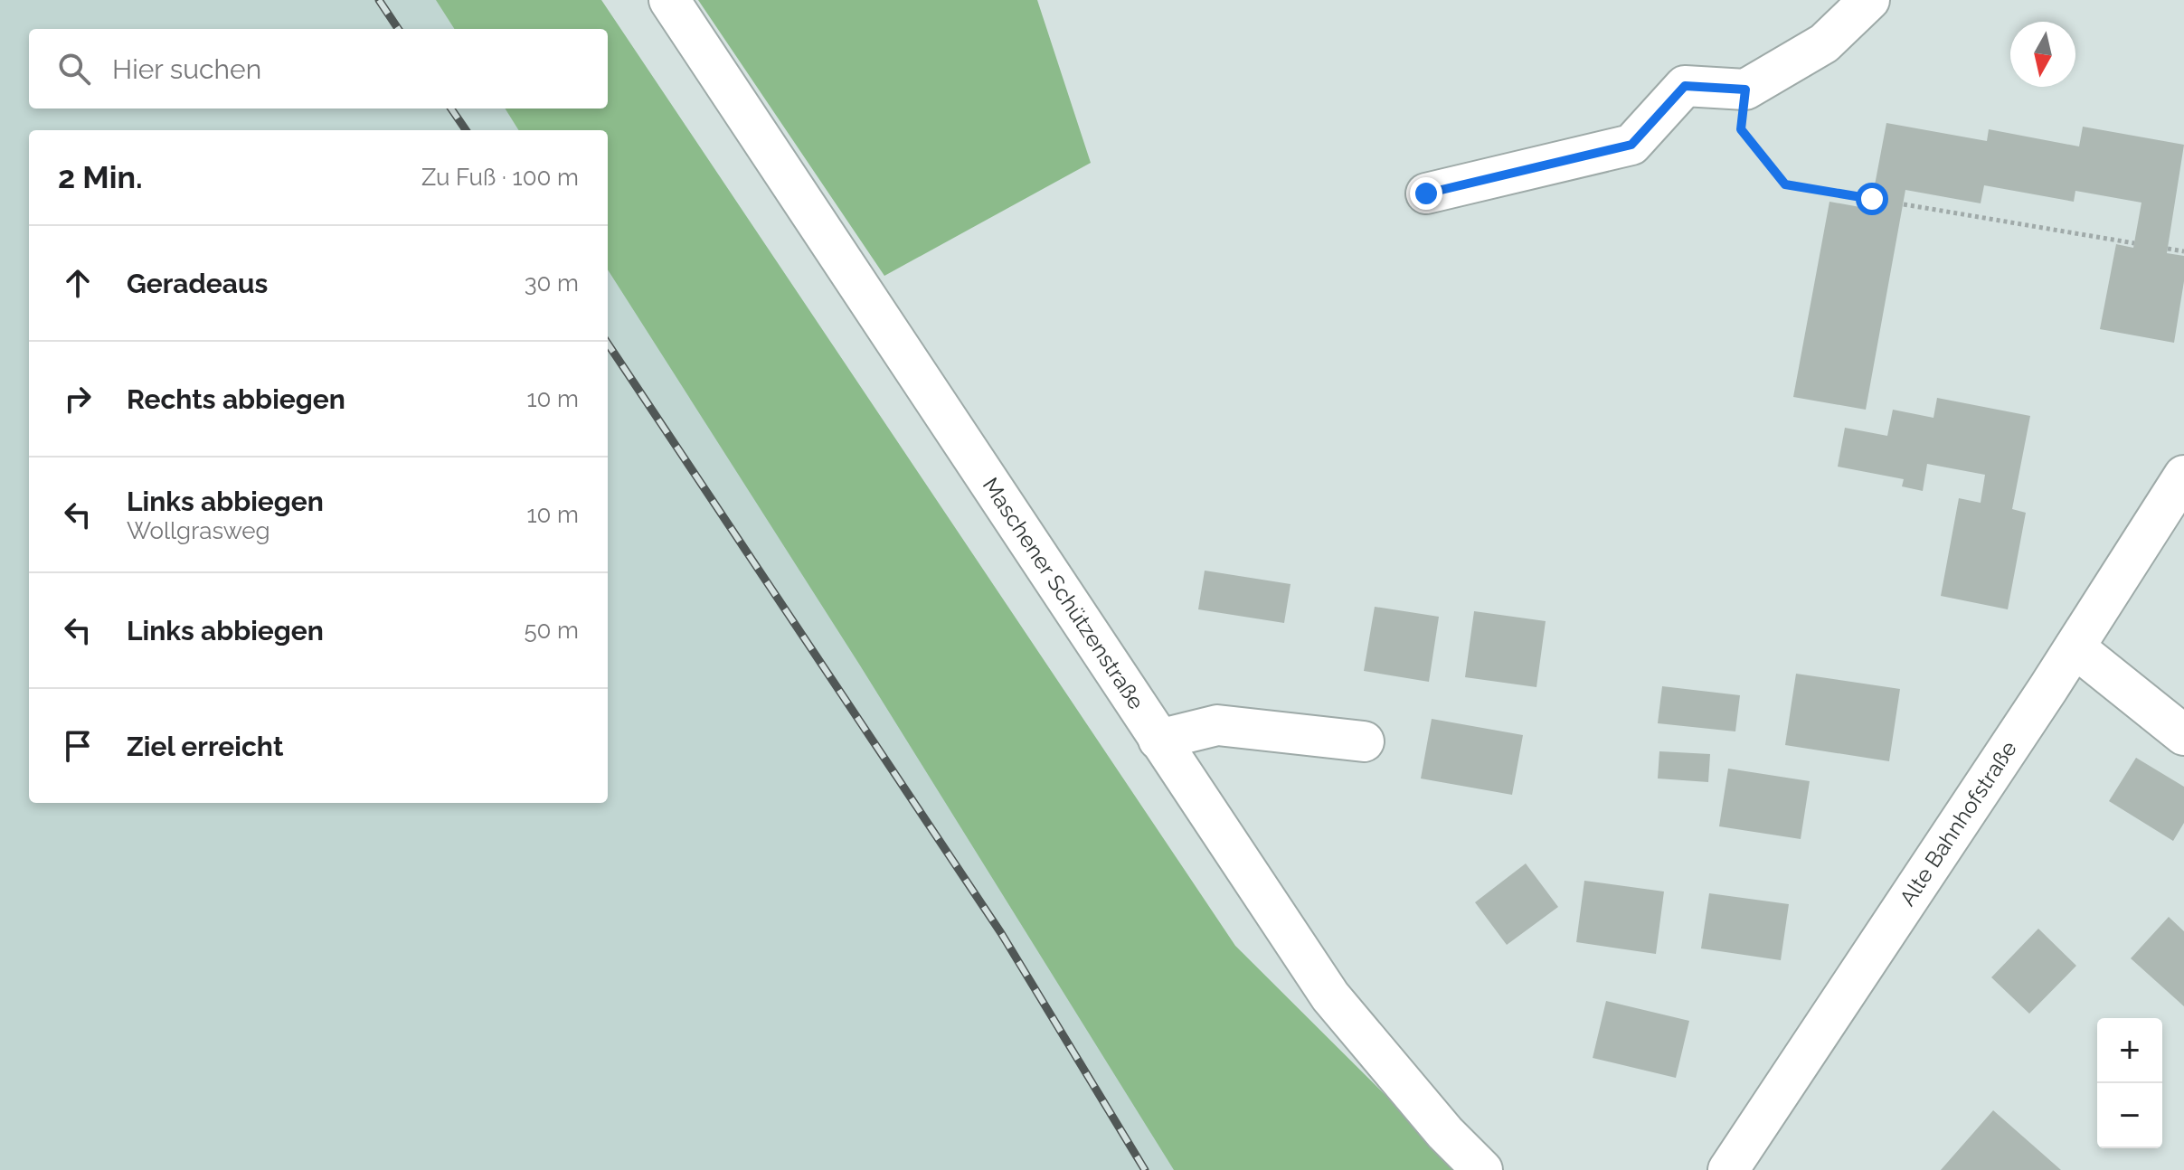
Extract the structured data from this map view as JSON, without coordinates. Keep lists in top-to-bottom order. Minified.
{"streets":{"main road":["Maschener Schützenstraße","Alte Bahnhofstraße"]},"north":"bottom","page":{"search":"Hier suchen","heading":["2 Min.","Zu Fuß · 100 m"],"list":[["Geradeaus","30 m"],["Rechts abbiegen","10 m"],["Links abbiegen","Wollgrasweg","10 m"],["Links abbiegen","50 m"],"Ziel erreicht"],"map_buttons":["+","−"]}}
